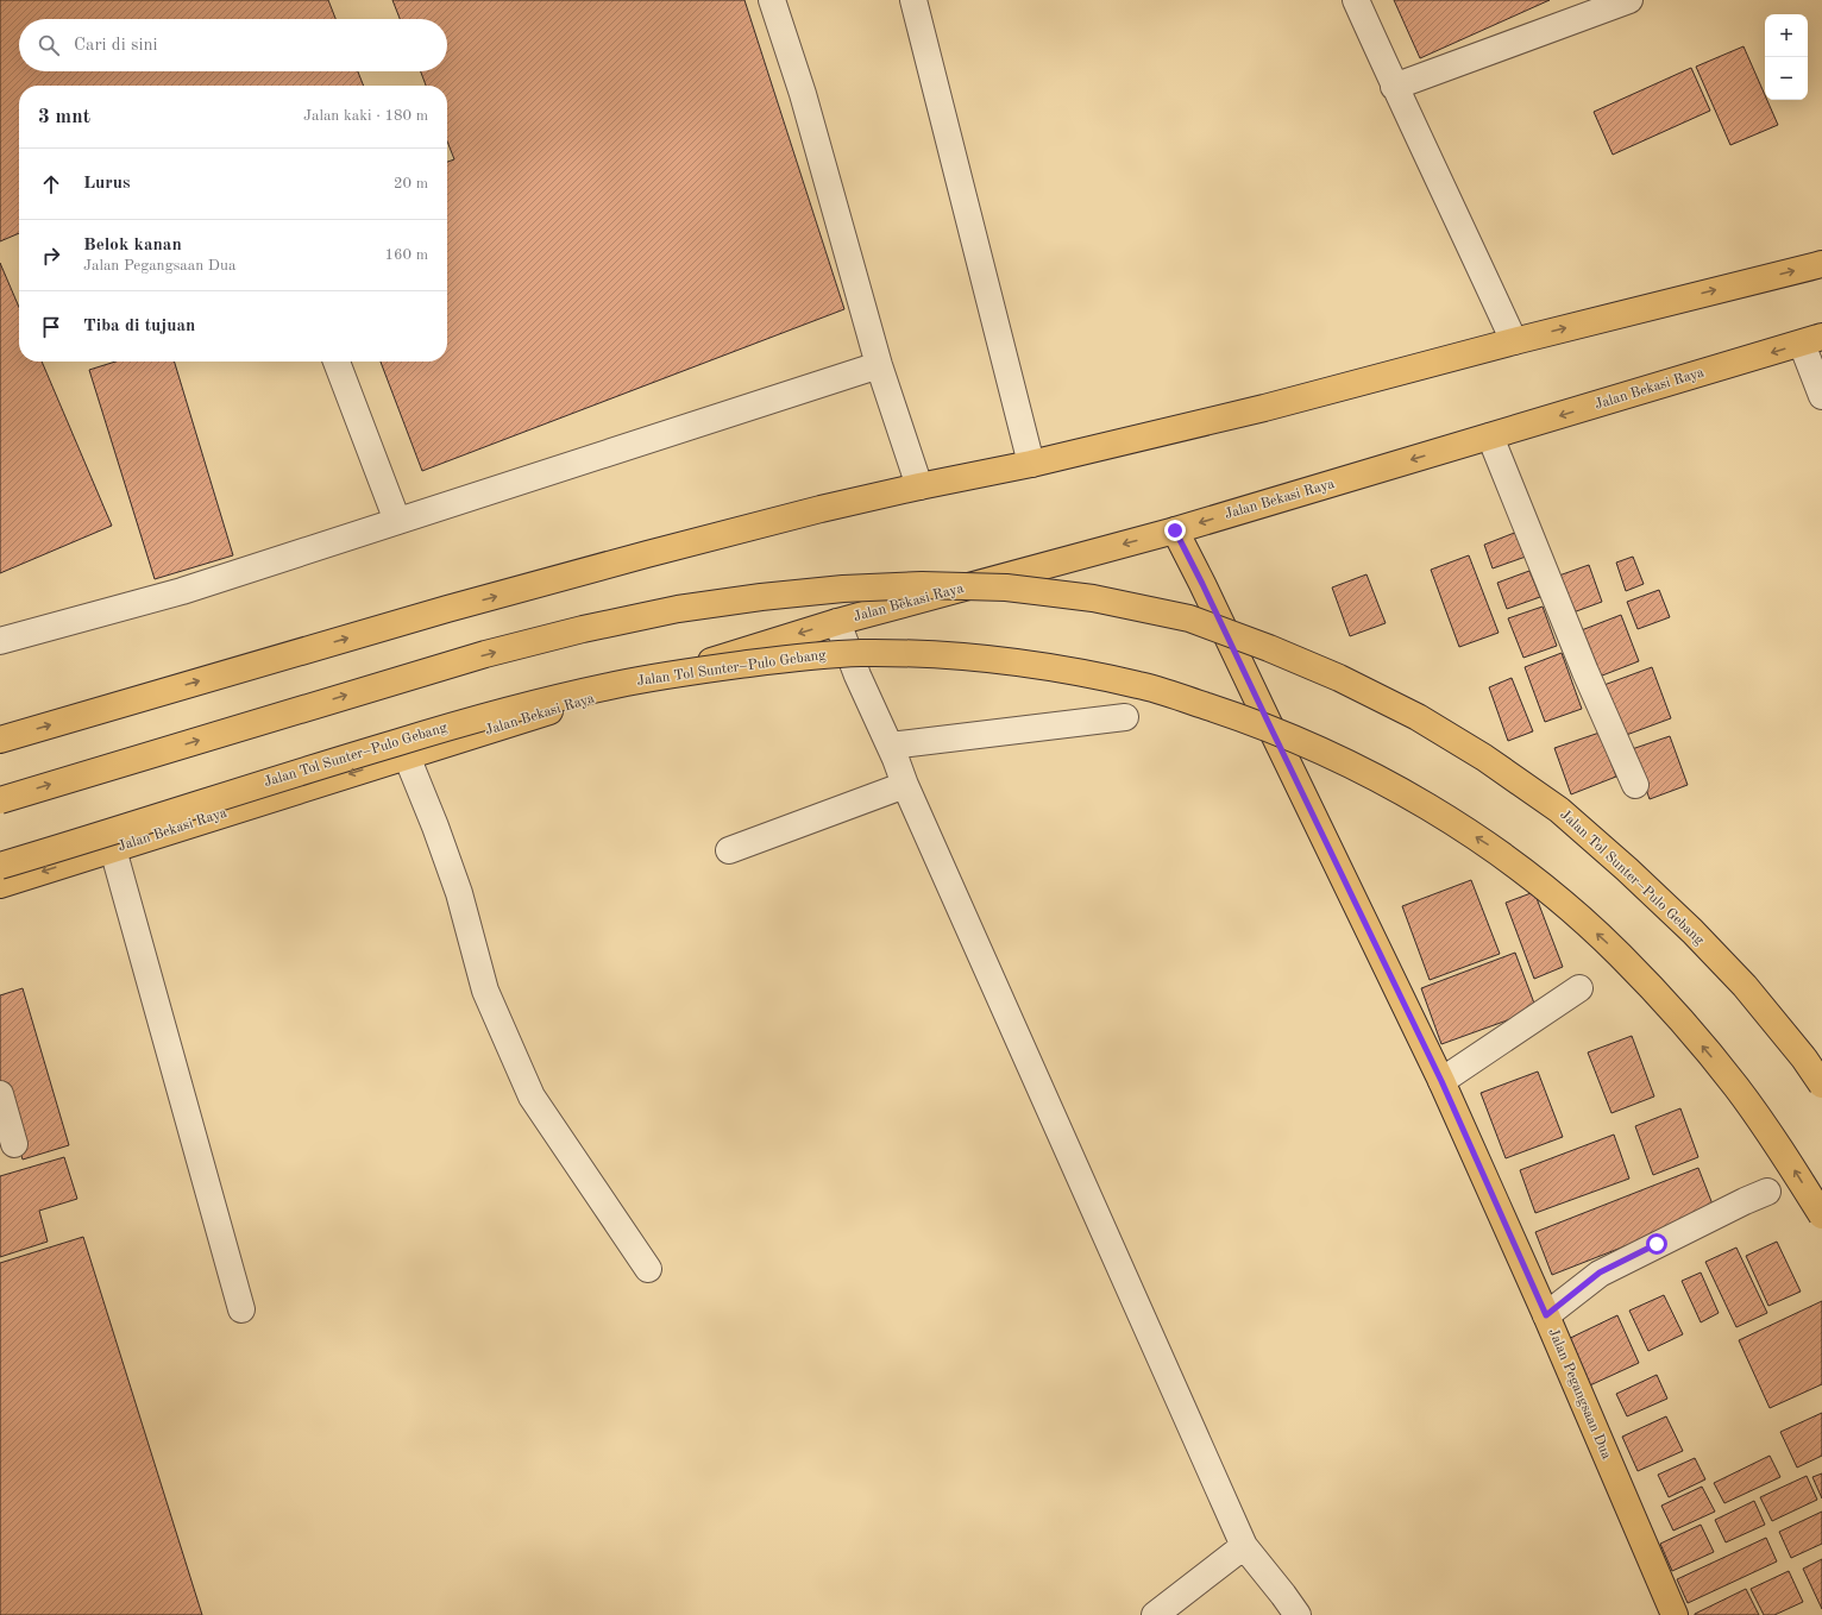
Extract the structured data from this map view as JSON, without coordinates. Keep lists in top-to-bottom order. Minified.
{"streets":{"main road":["Jalan Bekasi Raya","Jalan Tol Sunter–Pulo Gebang","Jalan Pegangsaan Dua"]},"crossings":[["Jalan Bekasi Raya","Jalan Pegangsaan Dua"]],"page":{"map_buttons":["+","−"],"search":"Cari di sini","heading":["3 mnt","Jalan kaki · 180 m"],"list":[["Lurus","20 m"],["Belok kanan","Jalan Pegangsaan Dua","160 m"],"Tiba di tujuan"]}}
